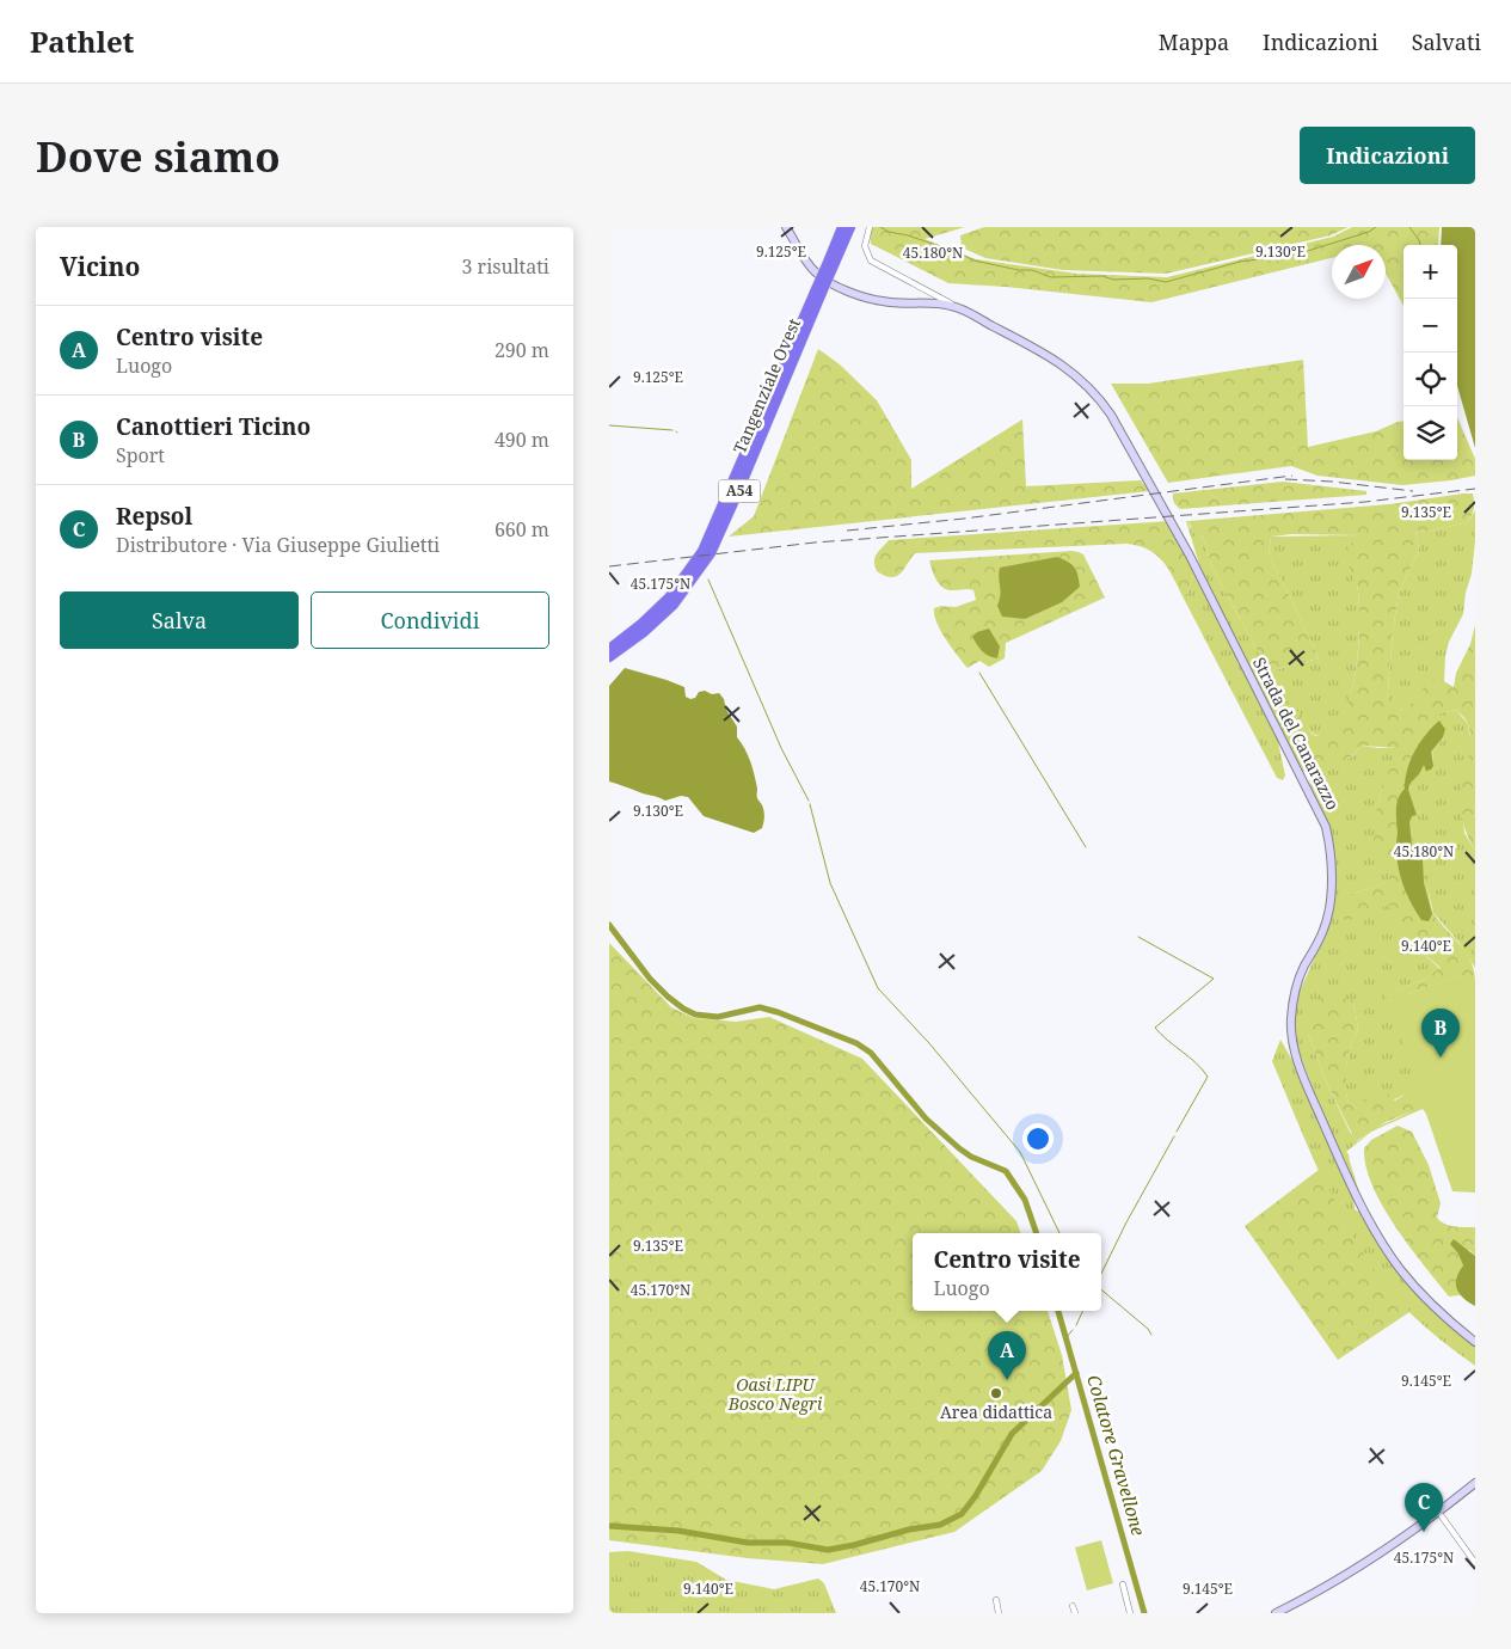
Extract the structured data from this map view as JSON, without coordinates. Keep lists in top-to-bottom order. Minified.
{"streets":{"highway":["Tangenziale Ovest","A54"],"street":["Strada del Canarazzo"]},"water":["Colatore Gravellone"],"parks":["Oasi LIPU Bosco Negri"],"places":["Area didattica"],"north":"top right","page":{"header":"Pathlet","nav":["Mappa","Indicazioni","Salvati"],"buttons":["Indicazioni",["Salva","Condividi"]],"title":"Dove siamo","heading":["Vicino","3 risultati"],"map_buttons":["+","−"],"list":[{"mark":"A","name":"Centro visite","note":"Luogo","value":"290 m"},{"mark":"B","name":"Canottieri Ticino","note":"Sport","value":"490 m"},{"mark":"C","name":"Repsol","note":"Distributore · Via Giuseppe Giulietti","value":"660 m"}],"pins":["B","A","C"],"popup":["Centro visite","Luogo"]},"coordinates":["9.125°E","9.130°E","45.180°N","9.135°E","45.175°N","9.140°E","45.170°N","9.145°E"]}
